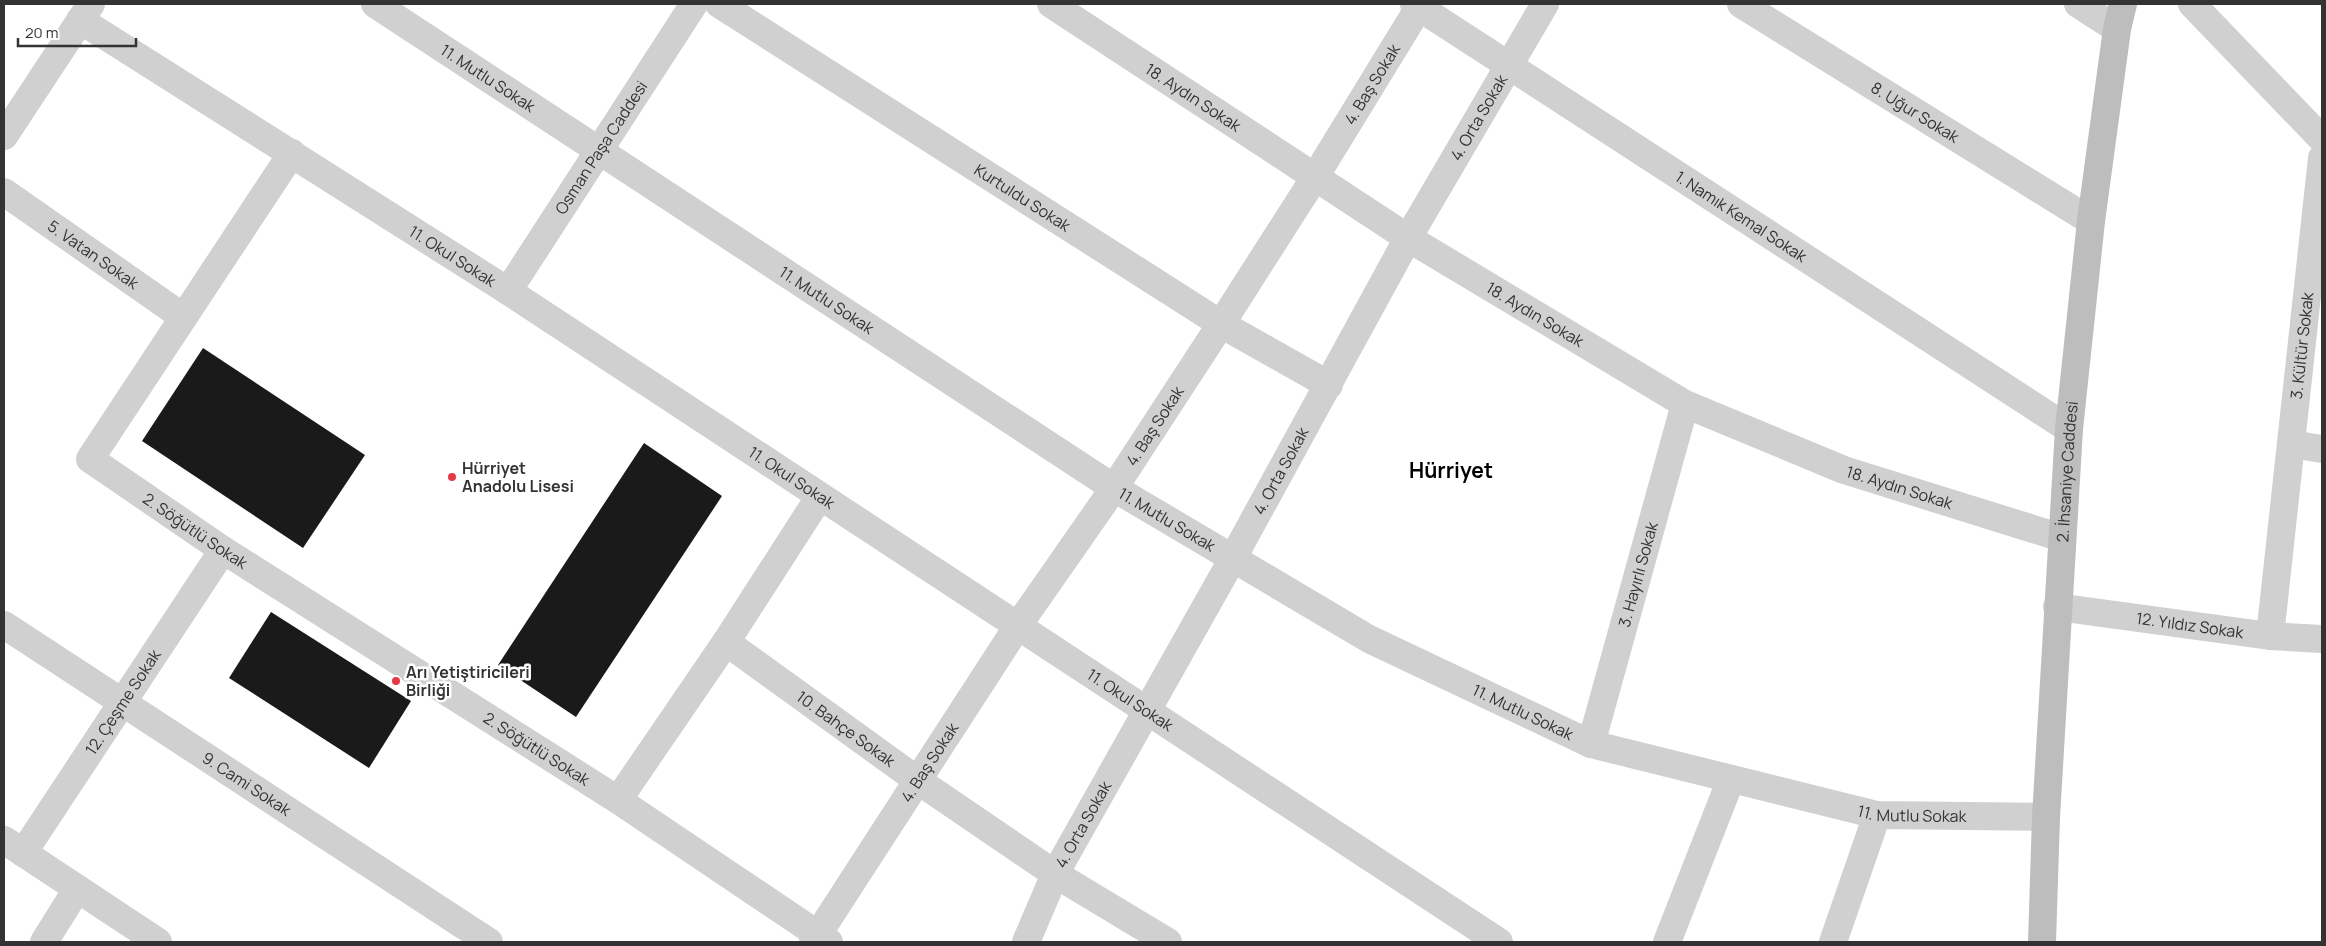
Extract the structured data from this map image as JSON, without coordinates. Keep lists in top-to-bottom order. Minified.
{"streets":{"street":["11. Mutlu Sokak","4. Baş Sokak","18. Aydın Sokak","8. Uğur Sokak","4. Orta Sokak","Osman Paşa Caddesi","Kurtuldu Sokak","1. Namık Kemal Sokak","5. Vatan Sokak","11. Okul Sokak","3. Kültür Sokak","2. İhsaniye Caddesi","2. Söğütlü Sokak","3. Hayırlı Sokak","12. Yıldız Sokak","12. Çeşme Sokak","10. Bahçe Sokak","9. Cami Sokak"]},"crossings":[["11. Mutlu Sokak","4. Baş Sokak"],["11. Mutlu Sokak","4. Orta Sokak"],["11. Mutlu Sokak","Osman Paşa Caddesi"],["11. Mutlu Sokak","2. İhsaniye Caddesi"],["11. Mutlu Sokak","3. Hayırlı Sokak"],["4. Baş Sokak","18. Aydın Sokak"],["4. Baş Sokak","Kurtuldu Sokak"],["4. Baş Sokak","1. Namık Kemal Sokak"],["4. Baş Sokak","11. Okul Sokak"],["4. Baş Sokak","2. Söğütlü Sokak"],["4. Baş Sokak","10. Bahçe Sokak"],["18. Aydın Sokak","4. Orta Sokak"],["18. Aydın Sokak","2. İhsaniye Caddesi"],["18. Aydın Sokak","3. Hayırlı Sokak"],["8. Uğur Sokak","2. İhsaniye Caddesi"],["4. Orta Sokak","Kurtuldu Sokak"],["4. Orta Sokak","1. Namık Kemal Sokak"],["4. Orta Sokak","11. Okul Sokak"],["4. Orta Sokak","10. Bahçe Sokak"],["Osman Paşa Caddesi","11. Okul Sokak"],["1. Namık Kemal Sokak","2. İhsaniye Caddesi"],["5. Vatan Sokak","2. Söğütlü Sokak"],["3. Kültür Sokak","12. Yıldız Sokak"],["2. İhsaniye Caddesi","12. Yıldız Sokak"],["2. Söğütlü Sokak","12. Çeşme Sokak"],["12. Çeşme Sokak","9. Cami Sokak"]],"districts":["Hürriyet"],"places":["Hürriyet Anadolu Lisesi","Arı Yetiştiricileri Birliği"],"scale_bar":"20 m"}
